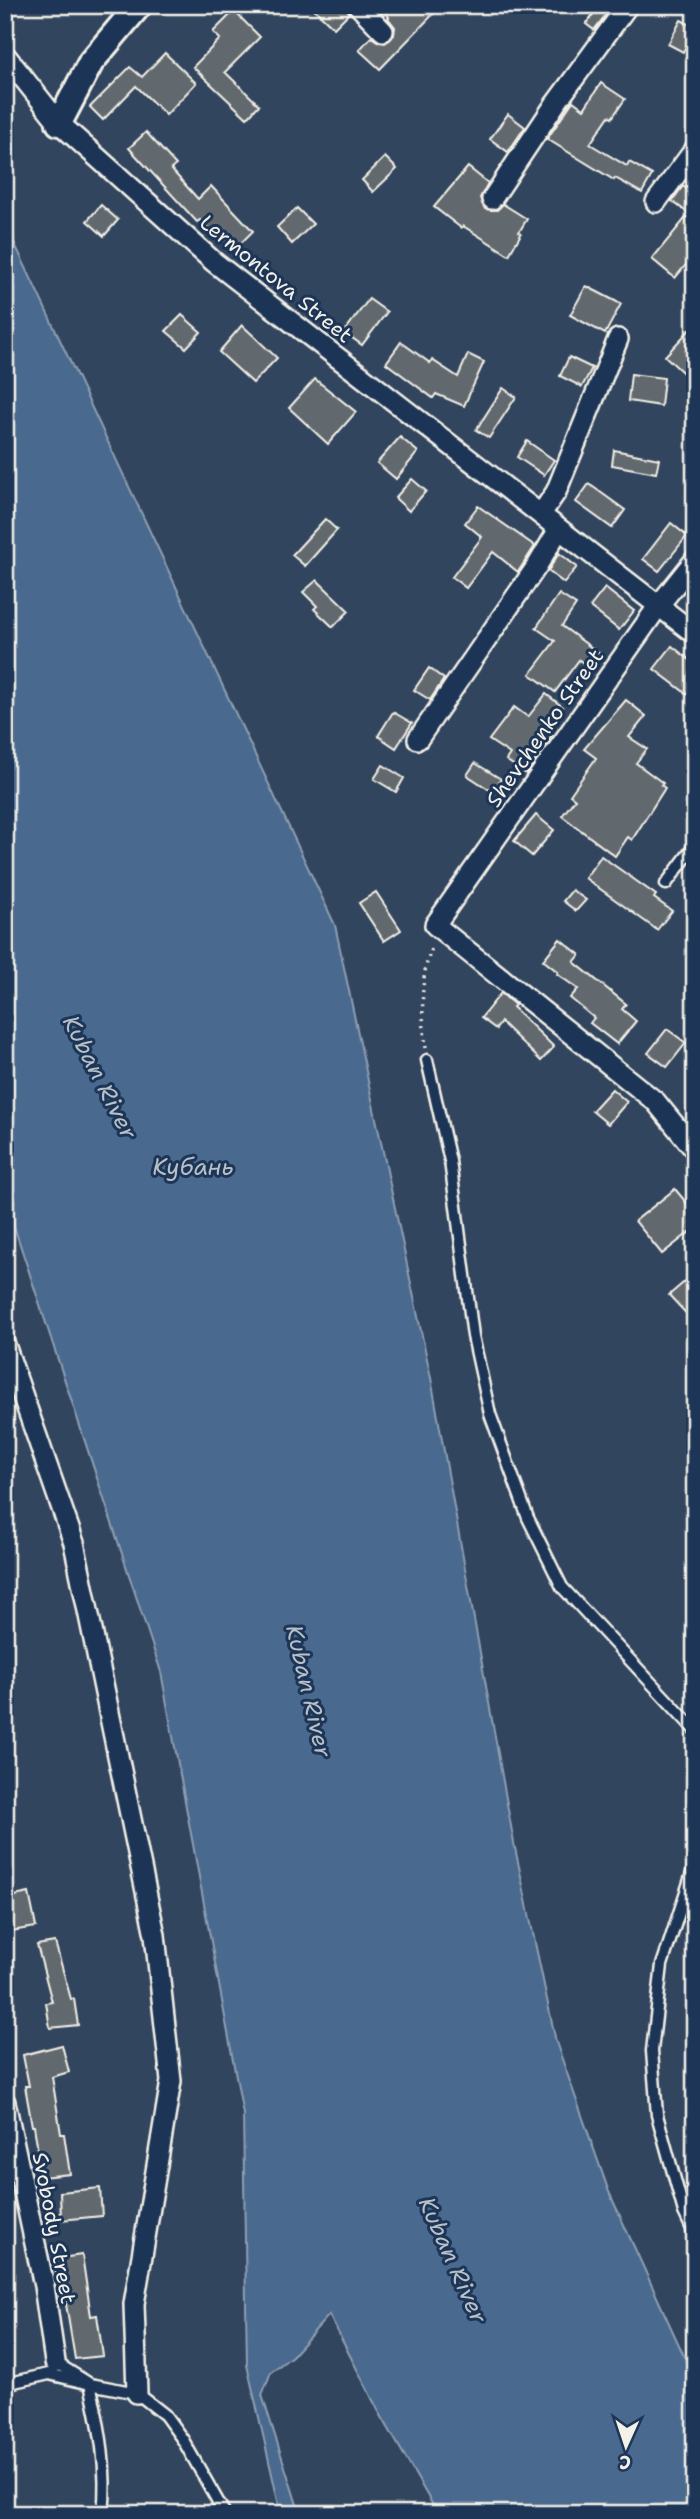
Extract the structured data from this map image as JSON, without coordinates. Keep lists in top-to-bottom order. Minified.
{"streets":{"street":["Lermontova Street","Shevchenko Street","Svobody Street"]},"crossings":[["Lermontova Street","Shevchenko Street"]],"water":["Kuban River","Кубань"],"north":"bottom"}
